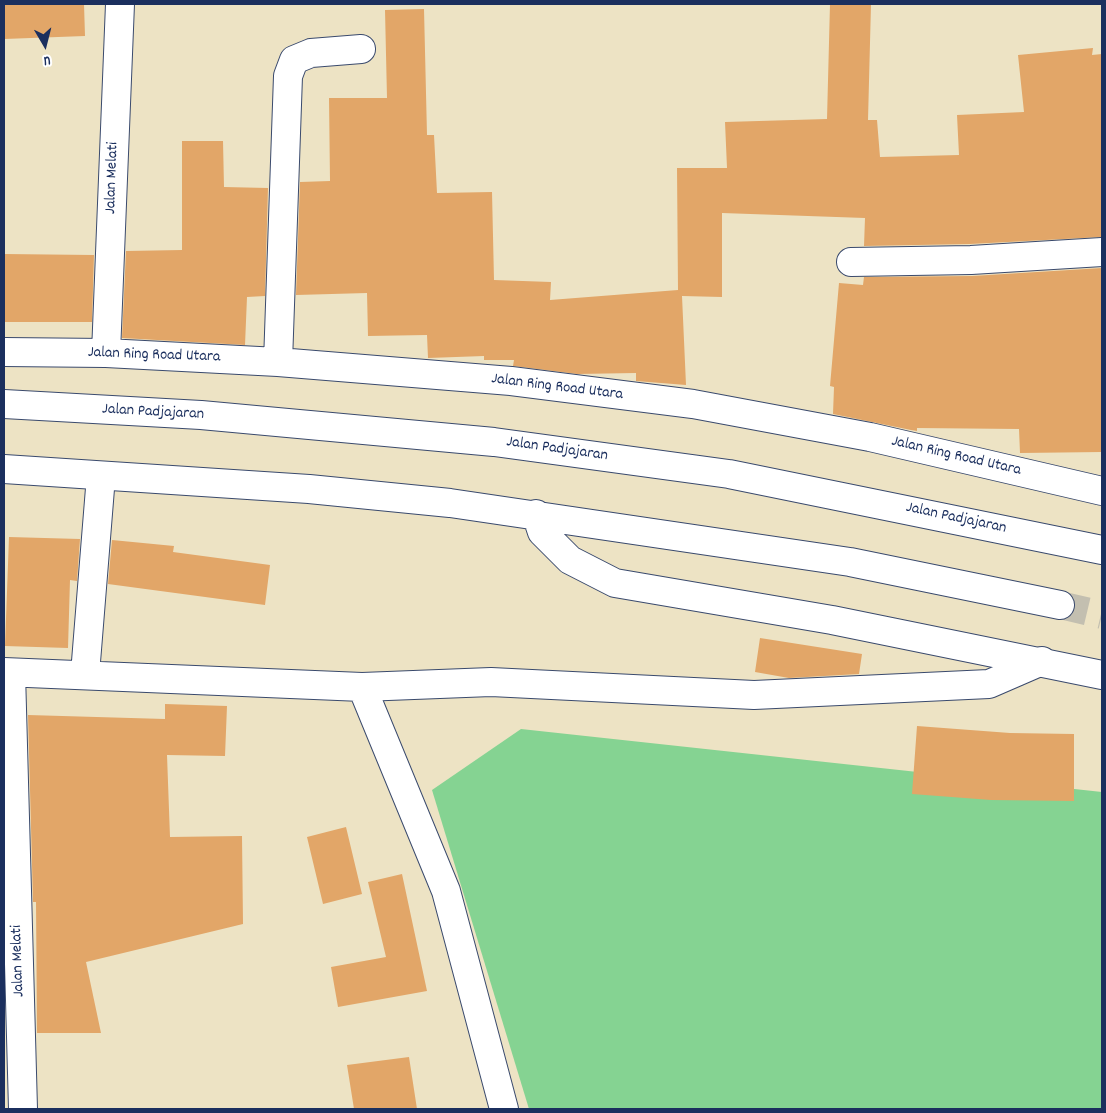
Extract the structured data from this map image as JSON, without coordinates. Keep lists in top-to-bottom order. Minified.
{"streets":{"main road":["Jalan Melati","Jalan Ring Road Utara","Jalan Padjajaran"]},"crossings":[["Jalan Melati","Jalan Ring Road Utara"]],"north":"bottom"}
